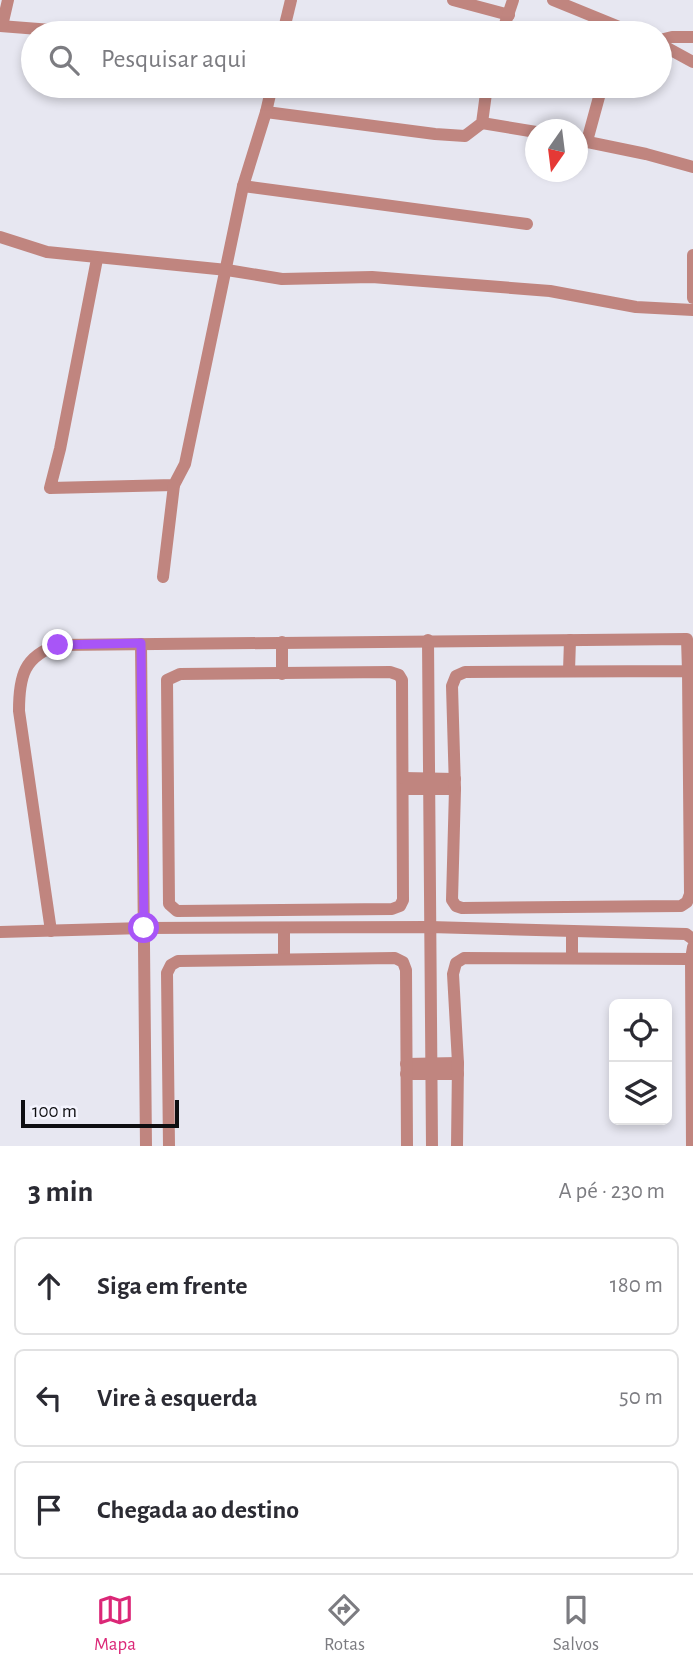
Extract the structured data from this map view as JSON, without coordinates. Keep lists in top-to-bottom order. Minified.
{"scale_bar":"100 m","north":"bottom","page":{"search":"Pesquisar aqui","scale":"100 m","heading":["3 min","A pé · 230 m"],"list":[["Siga em frente","180 m"],["Vire à esquerda","50 m"],"Chegada ao destino"],"nav":["Mapa","Rotas","Salvos"]}}
